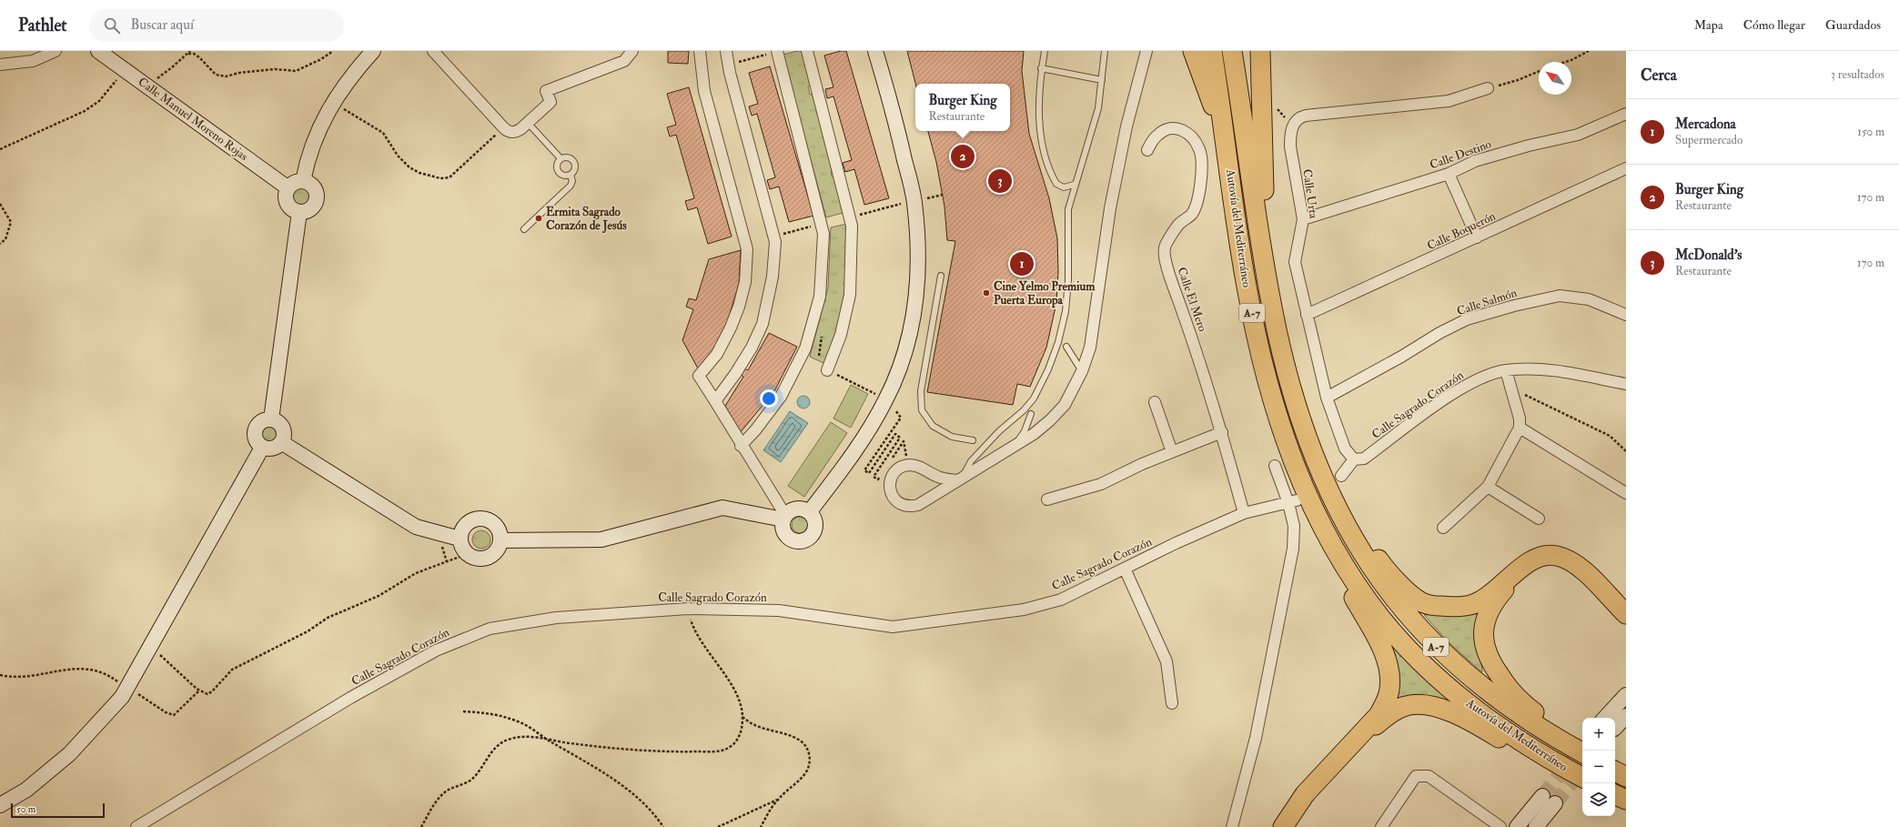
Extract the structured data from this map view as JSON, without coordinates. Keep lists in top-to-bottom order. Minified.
{"streets":{"highway":["Autovía del Mediterráneo","A-7"],"street":["Calle Manuel Moreno Rojas","Calle Destino","Calle Urta","Calle Boquerón","Calle El Mero","Calle Salmón","Calle Sagrado Corazón"]},"crossings":[["Calle Destino","Calle Urta"],["Calle Urta","Calle Boquerón"],["Calle Urta","Calle Salmón"],["Calle Urta","Calle Sagrado Corazón"],["Calle El Mero","Calle Sagrado Corazón"]],"places":["Ermita Sagrado Corazón de Jesús","Cine Yelmo Premium Puerta Europa"],"scale_bar":"50 m","north":"top left","page":{"header":"Pathlet","search":"Buscar aquí","nav":["Mapa","Cómo llegar","Guardados"],"heading":["Cerca","3 resultados"],"popup":["Burger King","Restaurante"],"list":[{"mark":"1","name":"Mercadona","note":"Supermercado","value":"150 m"},{"mark":"2","name":"Burger King","note":"Restaurante","value":"170 m"},{"mark":"3","name":"McDonald's","note":"Restaurante","value":"170 m"}],"pins":["2","3","1"],"map_buttons":["+","−"],"scale":"50 m"}}
